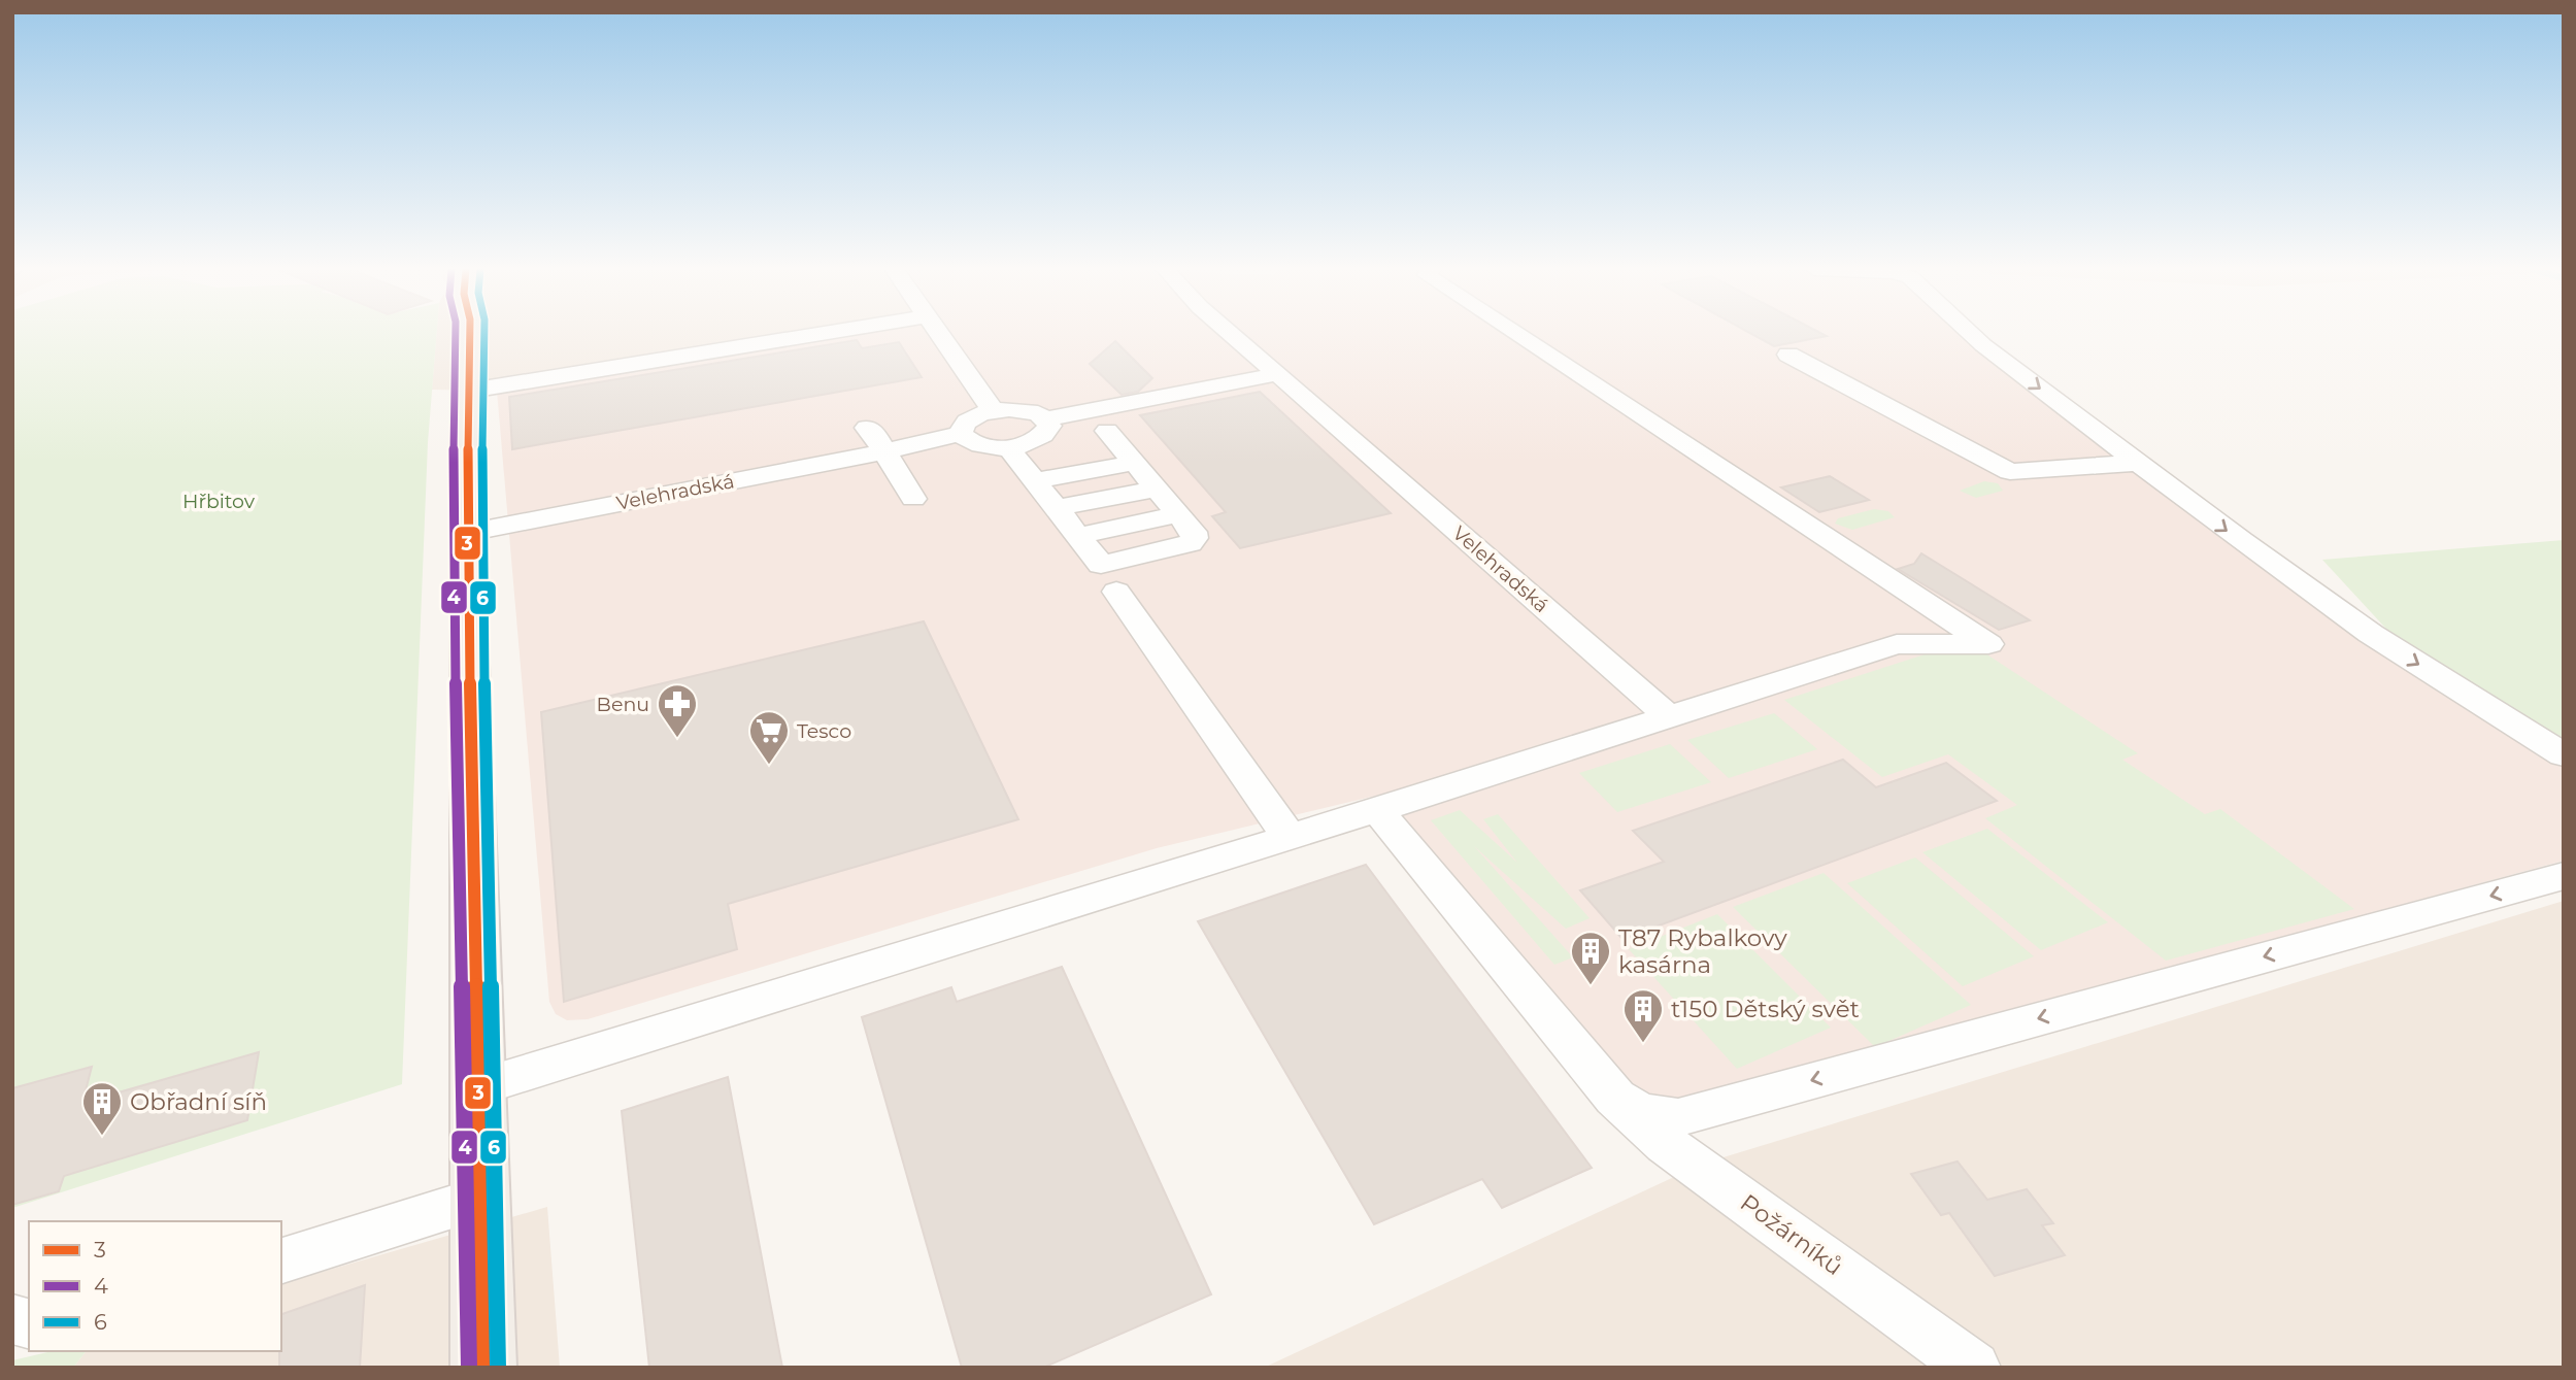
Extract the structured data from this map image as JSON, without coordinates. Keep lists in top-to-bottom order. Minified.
{"streets":{"street":["Velehradská","Požárníků"]},"parks":["Hřbitov"],"places":{"pharmacy":["Benu"],"supermarket":["Tesco"],"building":["T87 Rybalkovy kasárna","t150 Dětský svět","Obřadní síň"]},"lines":["transit line 3","transit line 4","transit line 6"],"legend":["3","4","6"]}
